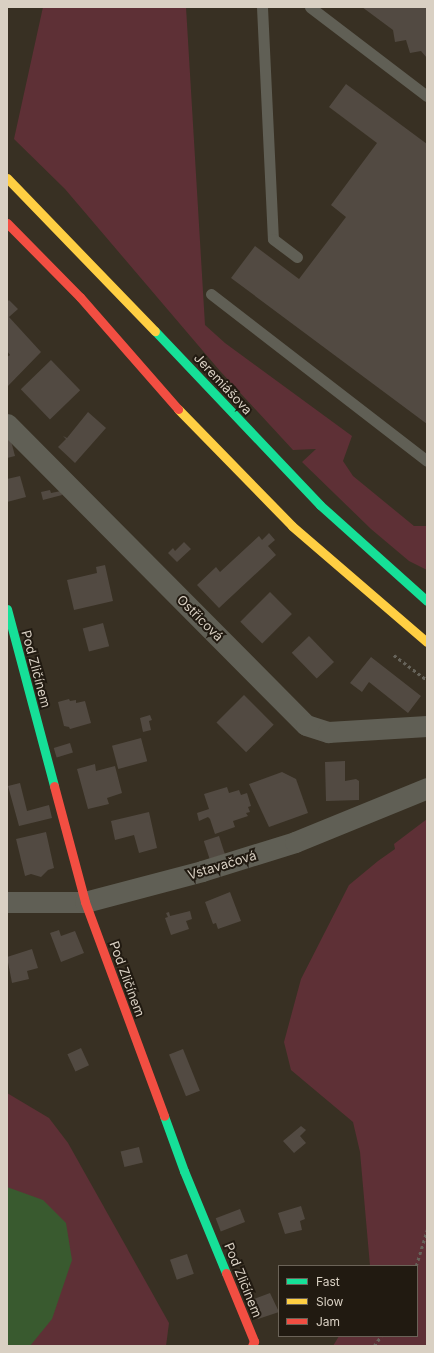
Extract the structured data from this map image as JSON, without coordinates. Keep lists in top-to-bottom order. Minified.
{"streets":{"main road":["Jeremiášova","Pod Zličínem"],"street":["Ostřicová","Vstavačová"]},"crossings":[["Pod Zličínem","Vstavačová"]],"legend":["Fast","Slow","Jam"]}
